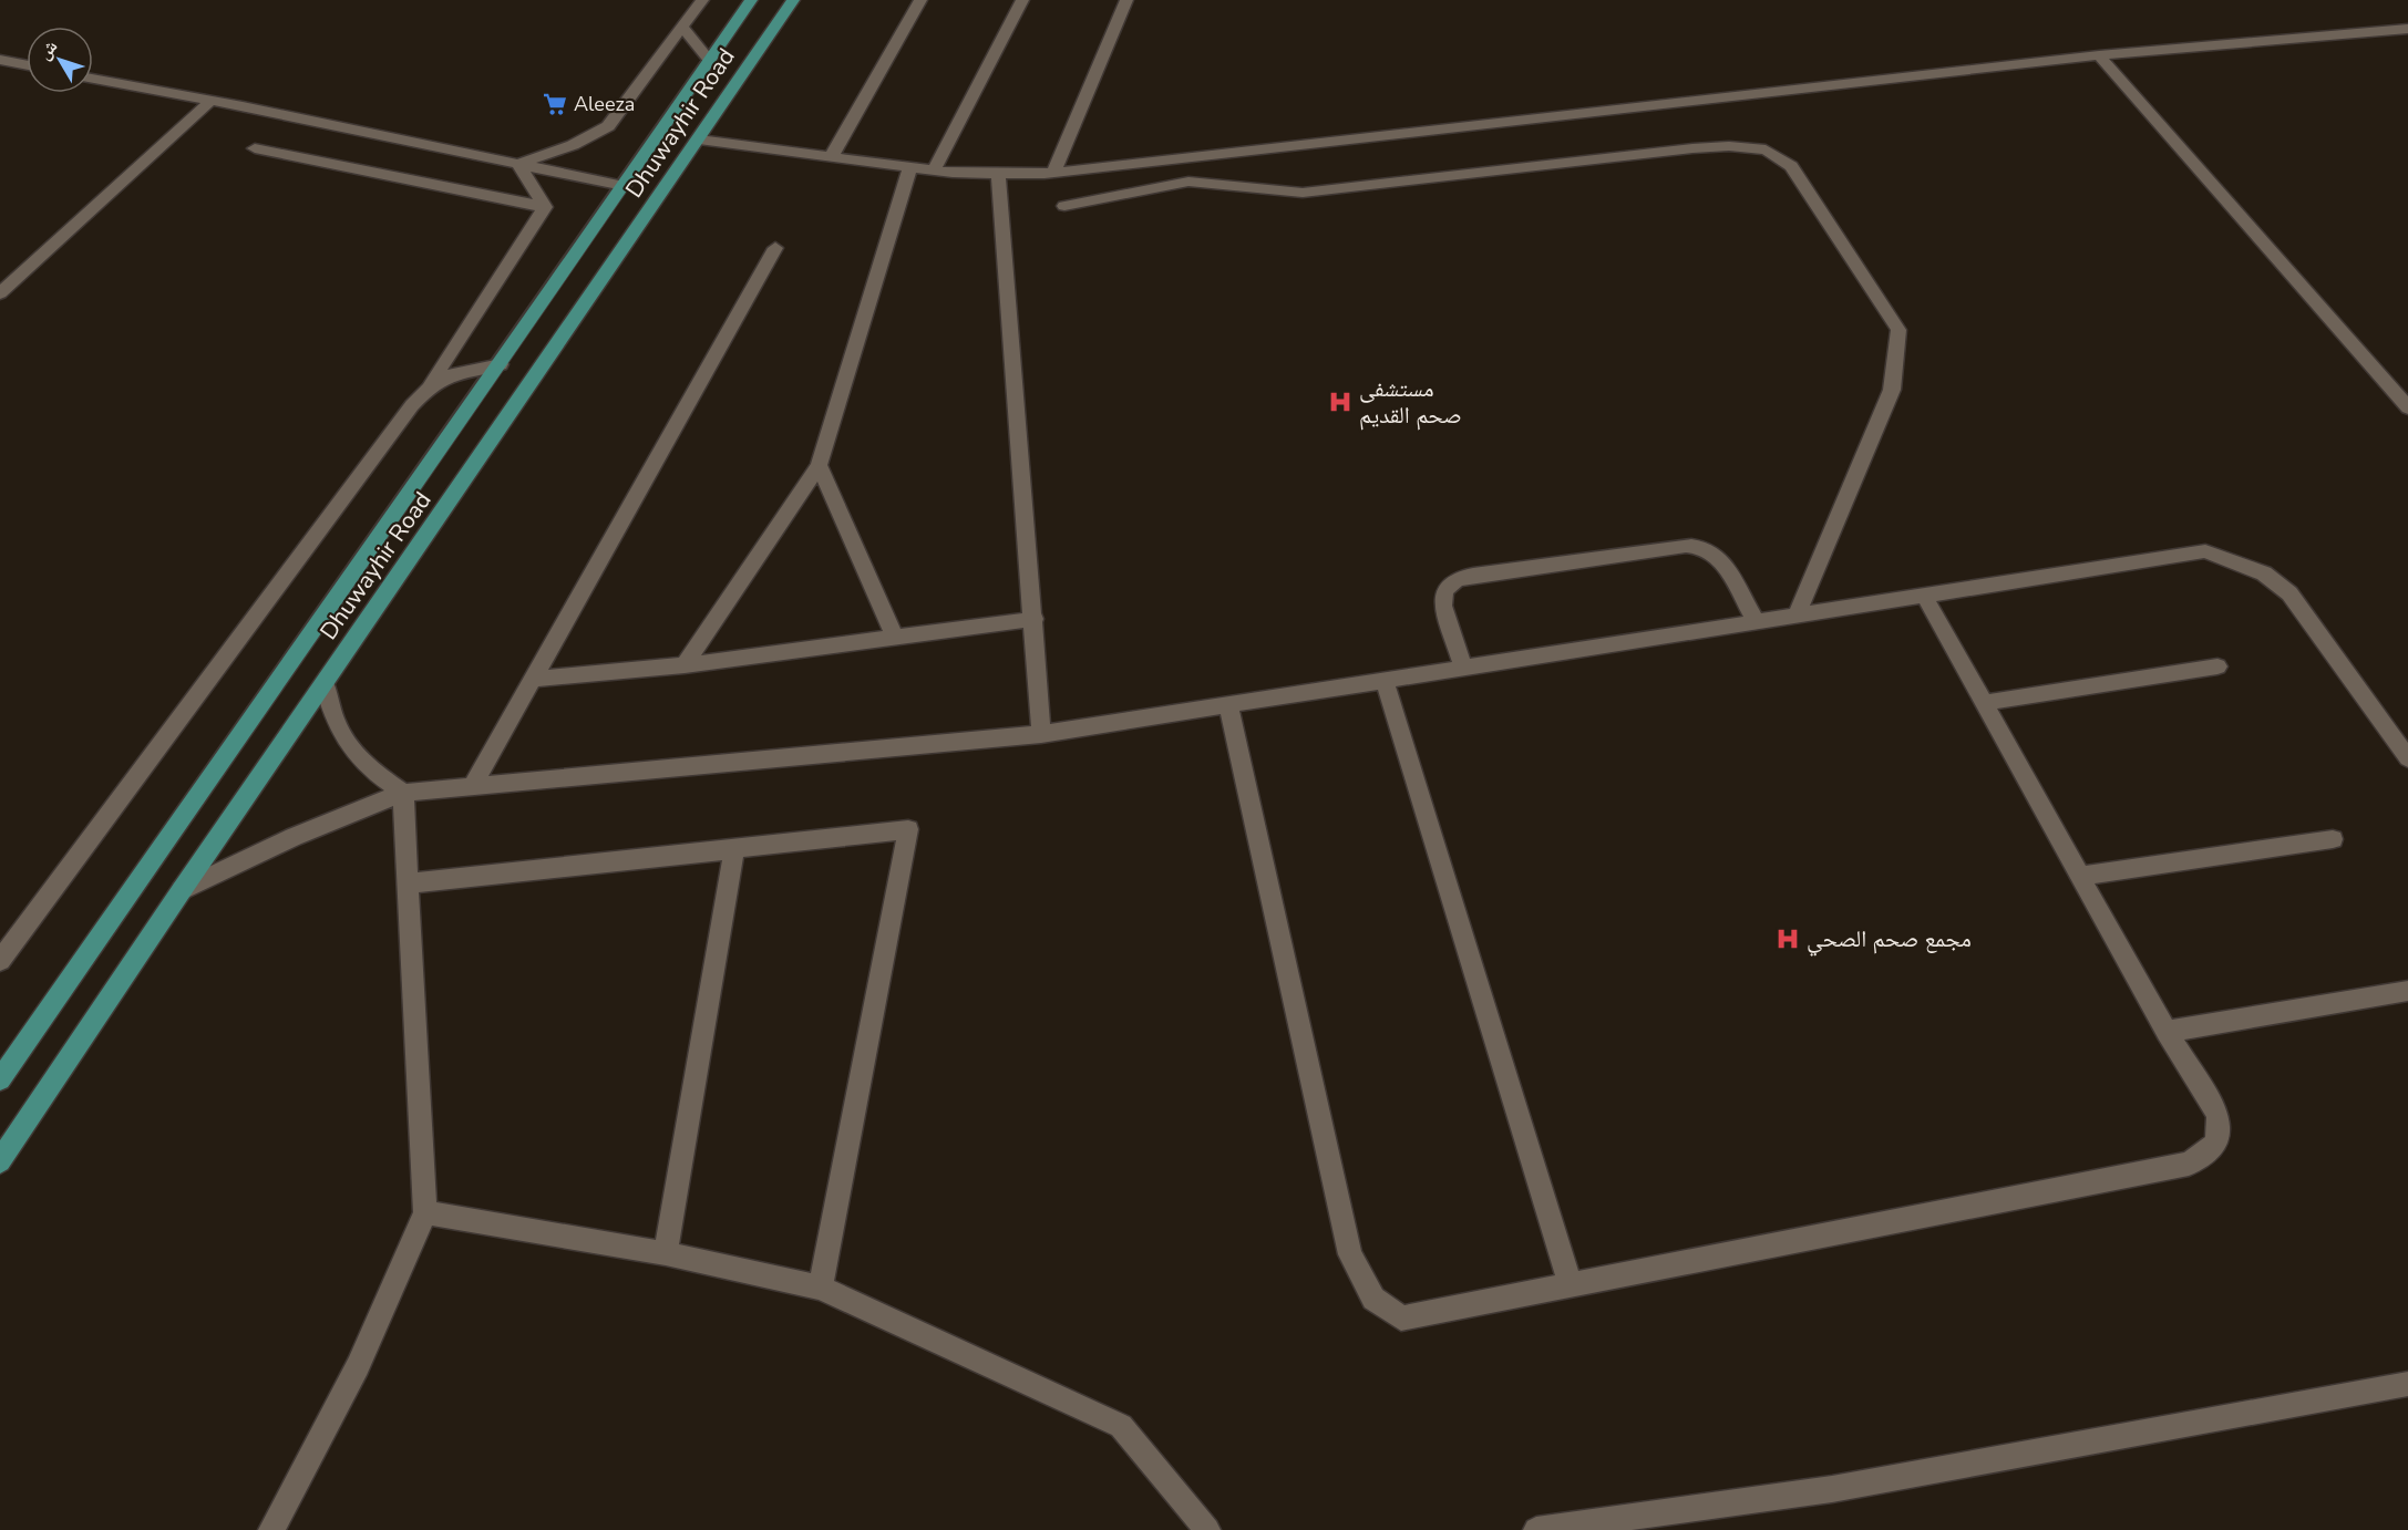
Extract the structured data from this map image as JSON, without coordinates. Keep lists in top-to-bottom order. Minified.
{"streets":{"main road":["Dhuwayhir Road"]},"places":{"supermarket":["Aleeza"],"hospital":["مستشفى صحم القديم","مجمع صحم الصحي"]},"north":"top left"}
